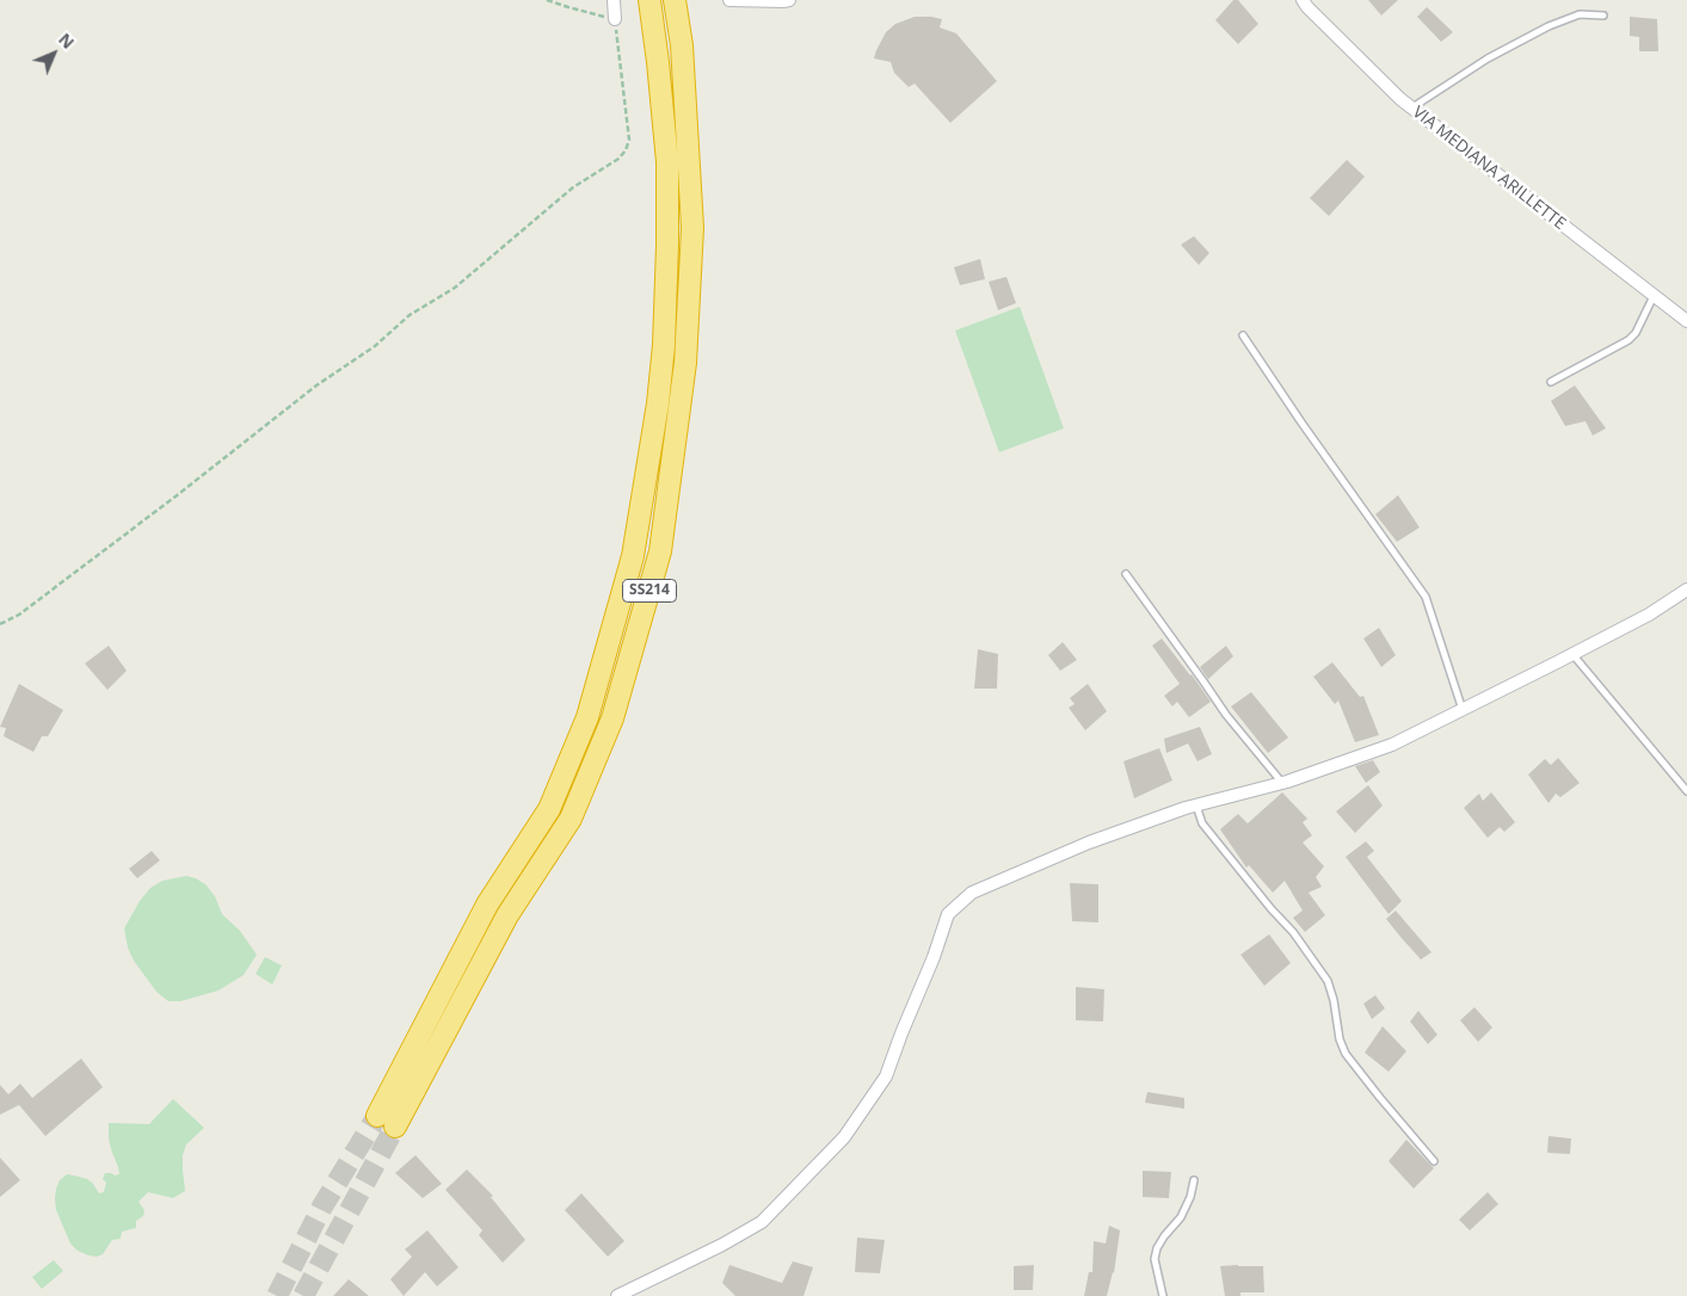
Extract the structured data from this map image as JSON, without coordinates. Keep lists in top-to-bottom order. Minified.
{"streets":{"highway":["SS214"],"street":["VIA MEDIANA ARILLETTE"]},"north":"top right"}
